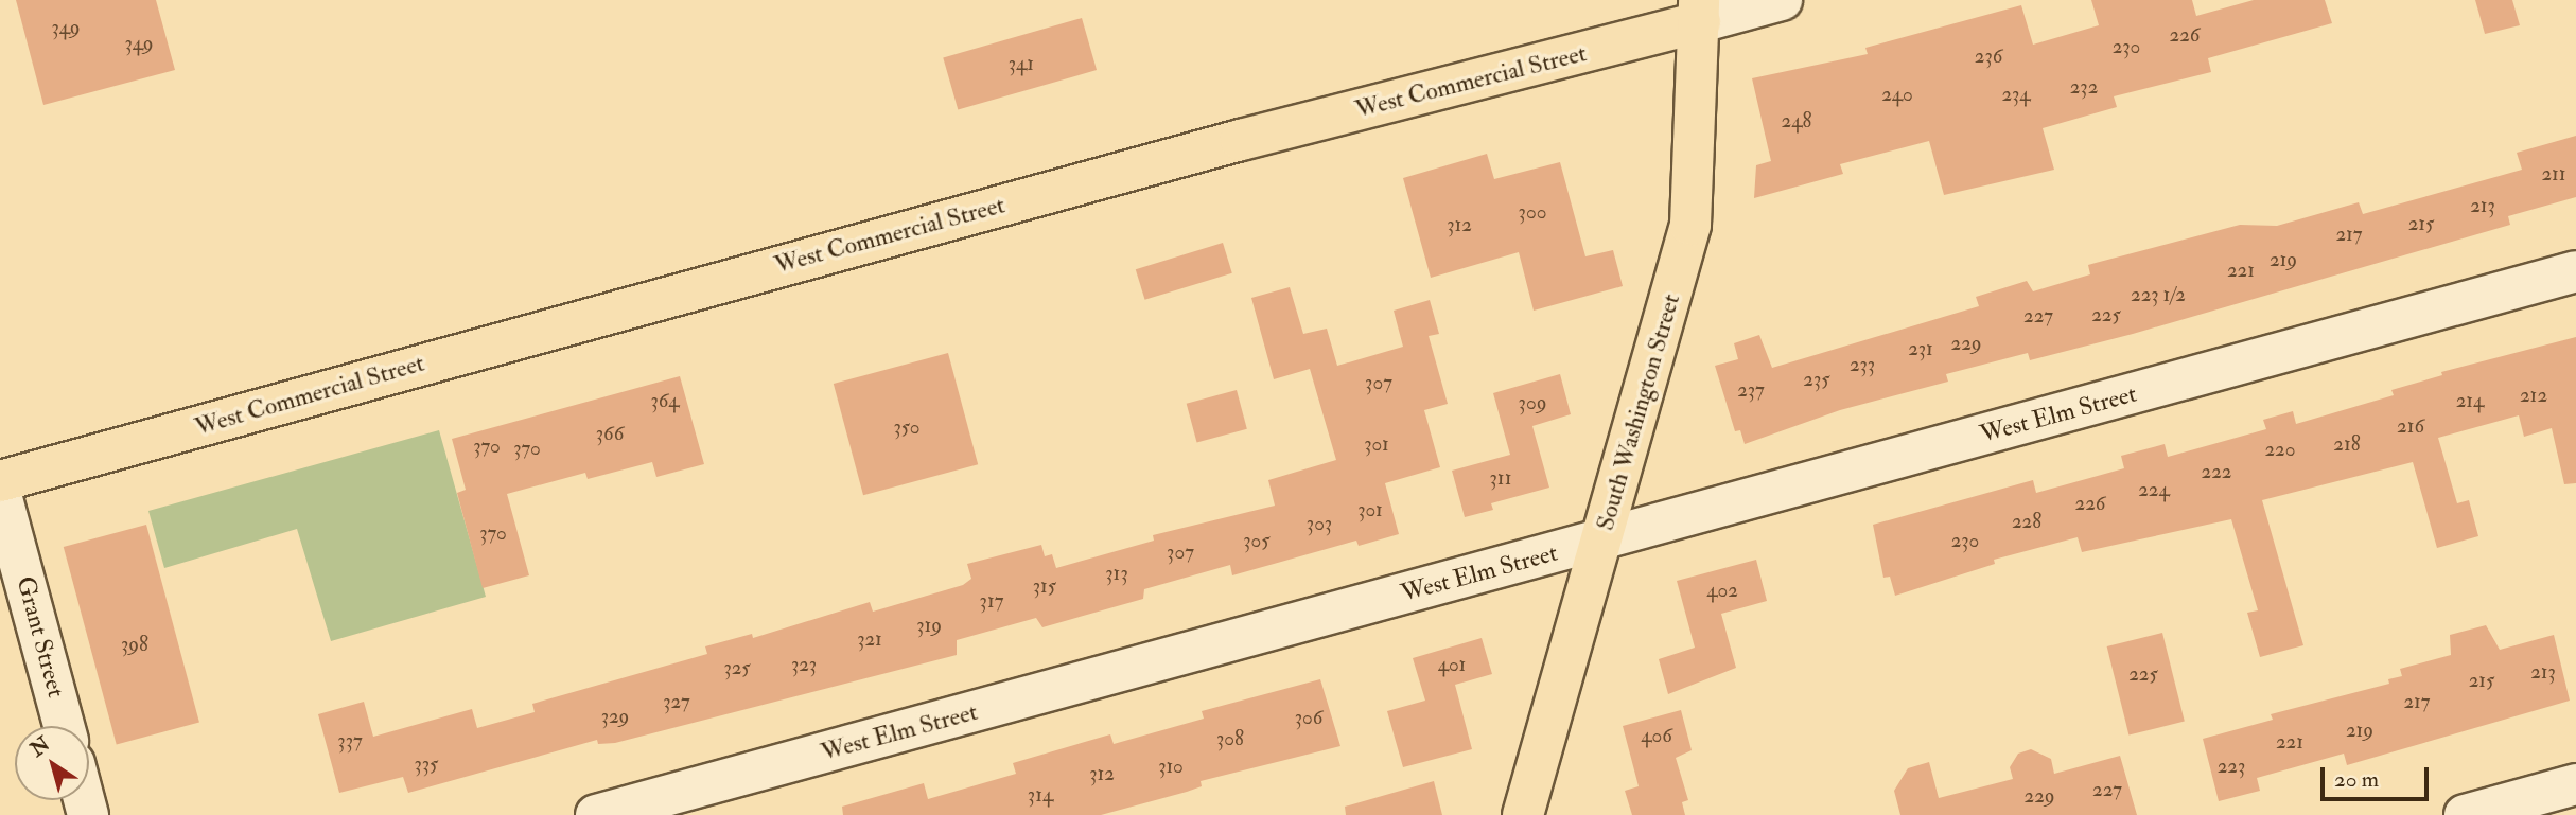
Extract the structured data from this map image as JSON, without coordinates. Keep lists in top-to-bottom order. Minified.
{"streets":{"main road":["West Commercial Street","South Washington Street"],"street":["West Elm Street","Grant Street"]},"crossings":[["West Commercial Street","South Washington Street"],["South Washington Street","West Elm Street"]],"house_numbers":["349","226","349","230","236","341","232","240","234","248","211","213","300","215","312","217","219","221","223 1/2","225","227","229","231","233","235","307","237","212","364","214","309","216","350","366","301","218","370","370","220","222","311","224","226","301","228","303","370","305","230","307","313","315","402","317","319","321","398","323","401","325","213","225","215","327","217","329","306","219","406","308","337","221","335","310","223","312","227","314","229"],"scale_bar":"20 m","north":"top left"}
